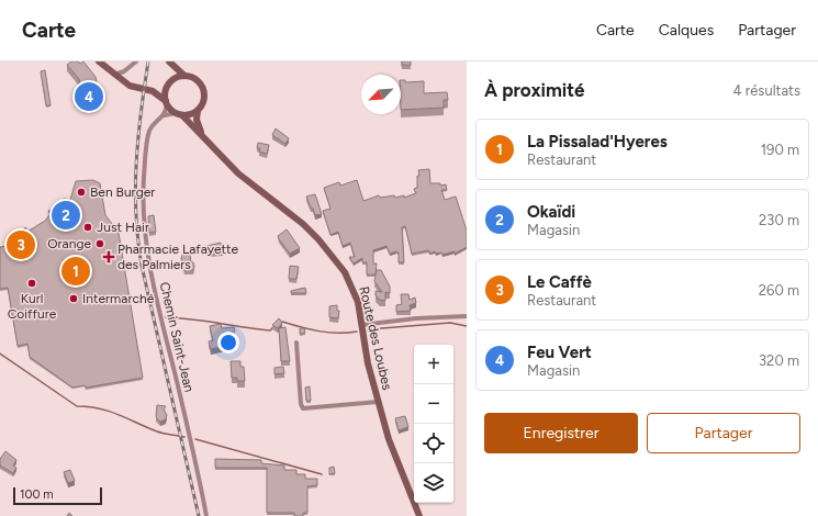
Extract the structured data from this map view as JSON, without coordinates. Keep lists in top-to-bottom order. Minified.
{"streets":{"main road":["Route des Loubes"],"street":["Chemin Saint-Jean"]},"places":{"other":["Ben Burger","Just Hair","Orange","Kurl Coiffure","Intermarché"],"health":["Pharmacie Lafayette des Palmiers"]},"scale_bar":"100 m","north":"bottom left","page":{"header":"Carte","nav":["Carte","Calques","Partager"],"heading":["À proximité","4 résultats"],"pins":["4","2","3","1"],"list":[{"mark":"1","name":"La Pissalad'Hyeres","note":"Restaurant","value":"190 m"},{"mark":"2","name":"Okaïdi","note":"Magasin","value":"230 m"},{"mark":"3","name":"Le Caffè","note":"Restaurant","value":"260 m"},{"mark":"4","name":"Feu Vert","note":"Magasin","value":"320 m"}],"map_buttons":["+","−"],"buttons":["Enregistrer","Partager"],"scale":"100 m"}}
